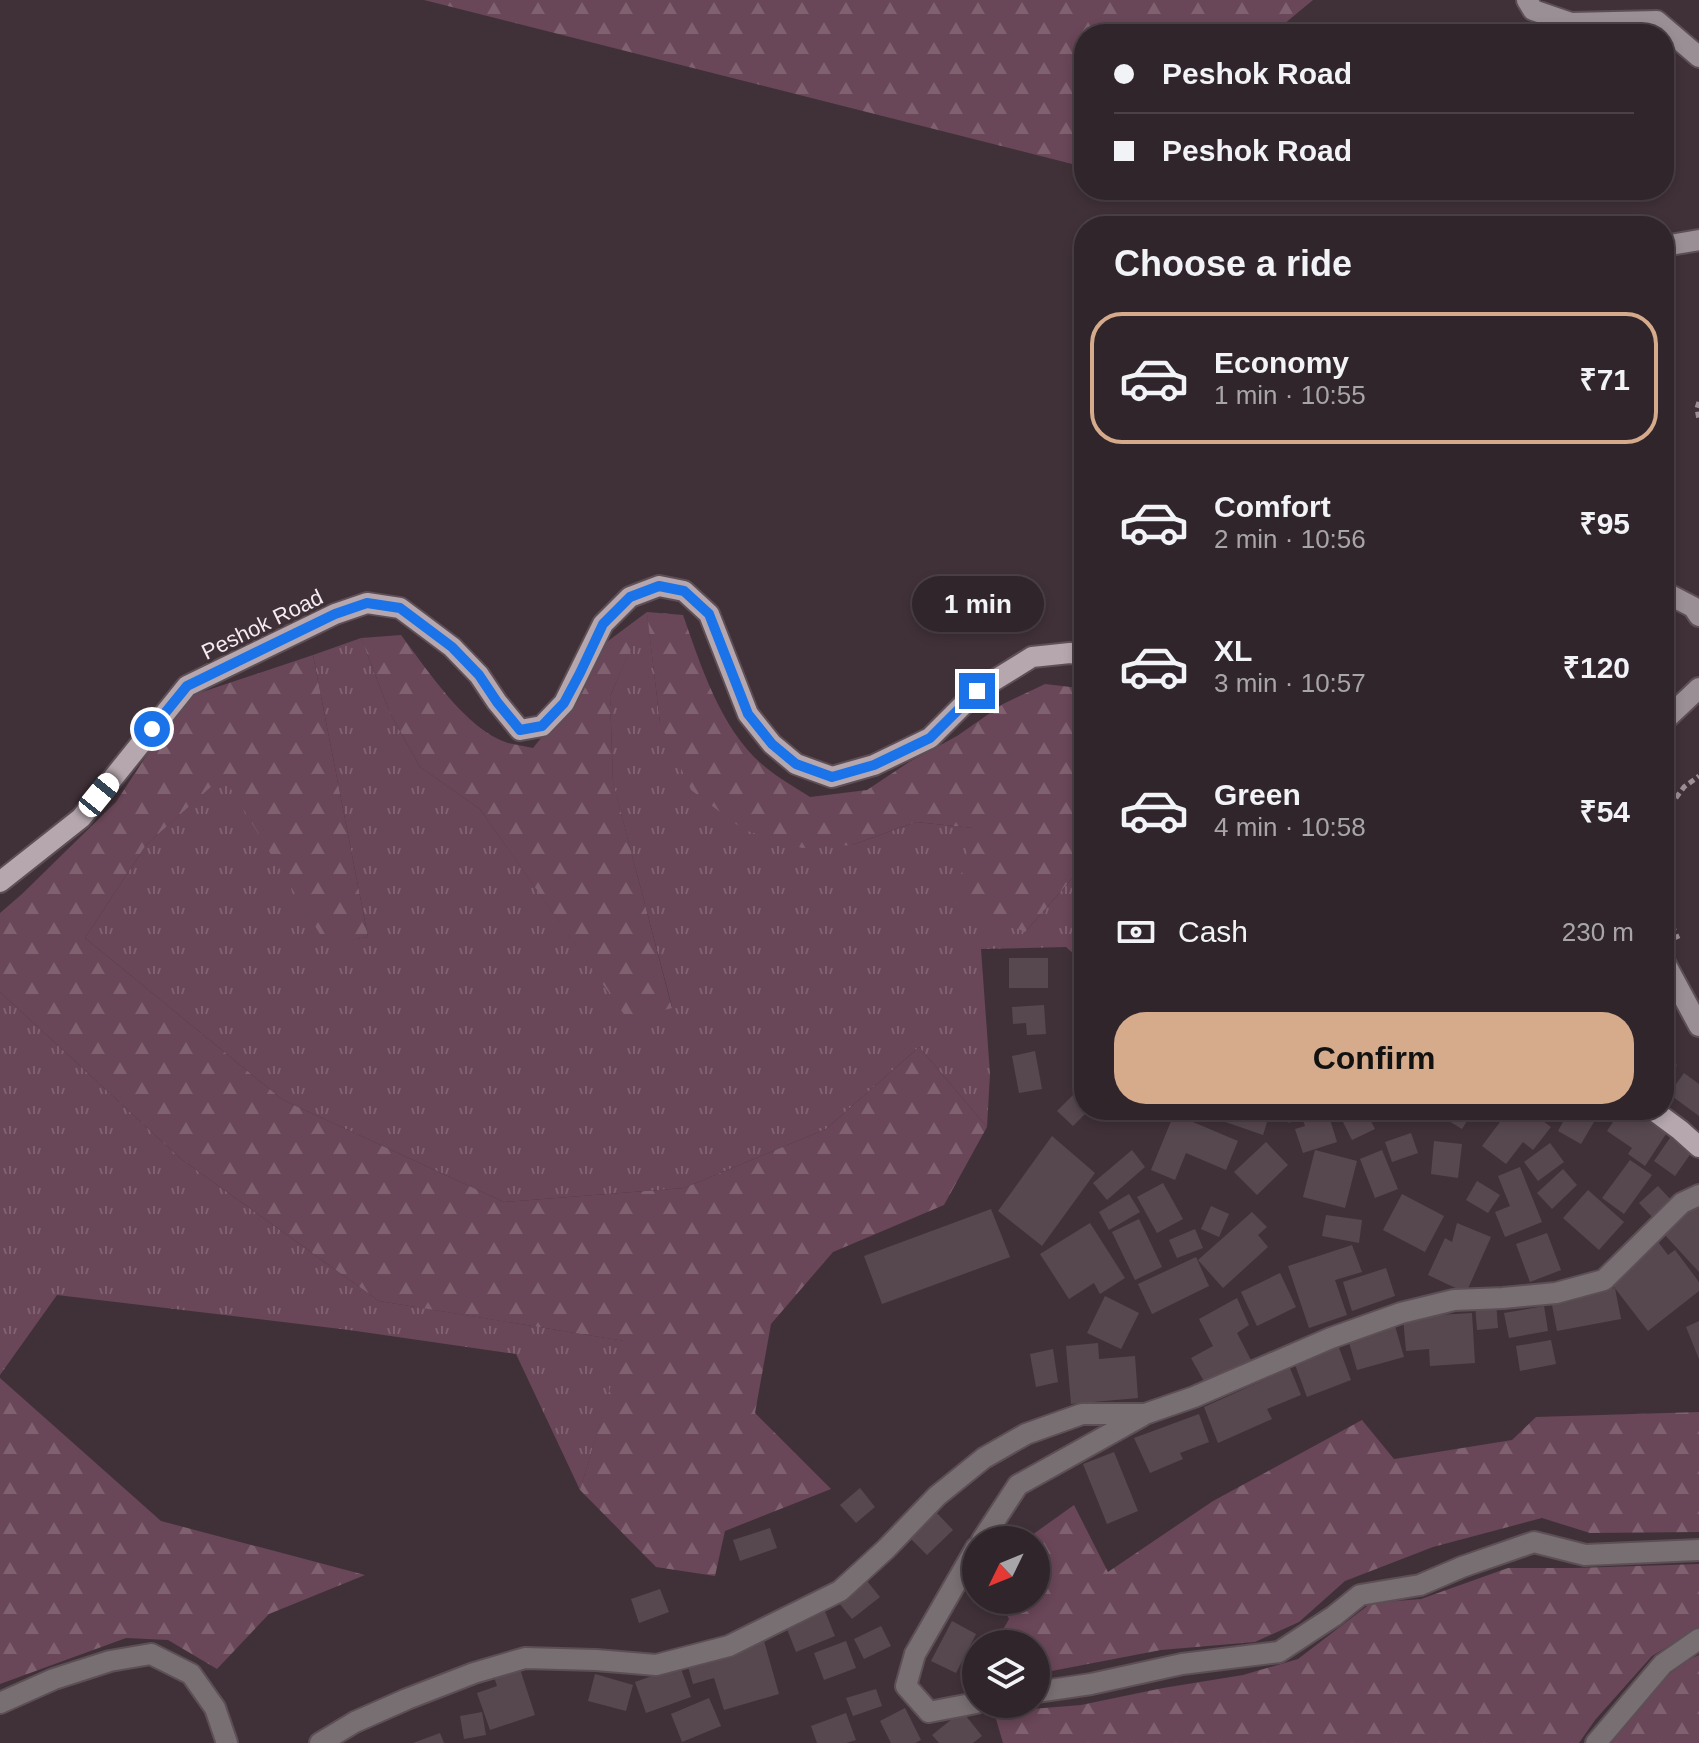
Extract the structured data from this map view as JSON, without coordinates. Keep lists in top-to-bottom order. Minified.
{"streets":{"main road":["Peshok Road"]},"north":"bottom left","page":{"banner":["Peshok Road","Peshok Road"],"heading":"Choose a ride","list":[{"name":"Economy","note":"1 min · 10:55","value":"₹71"},{"name":"Comfort","note":"2 min · 10:56","value":"₹95"},{"name":"XL","note":"3 min · 10:57","value":"₹120"},{"name":"Green","note":"4 min · 10:58","value":"₹54"}],"bubble":"1 min","pay":["Cash","230 m"],"buttons":"Confirm"}}
